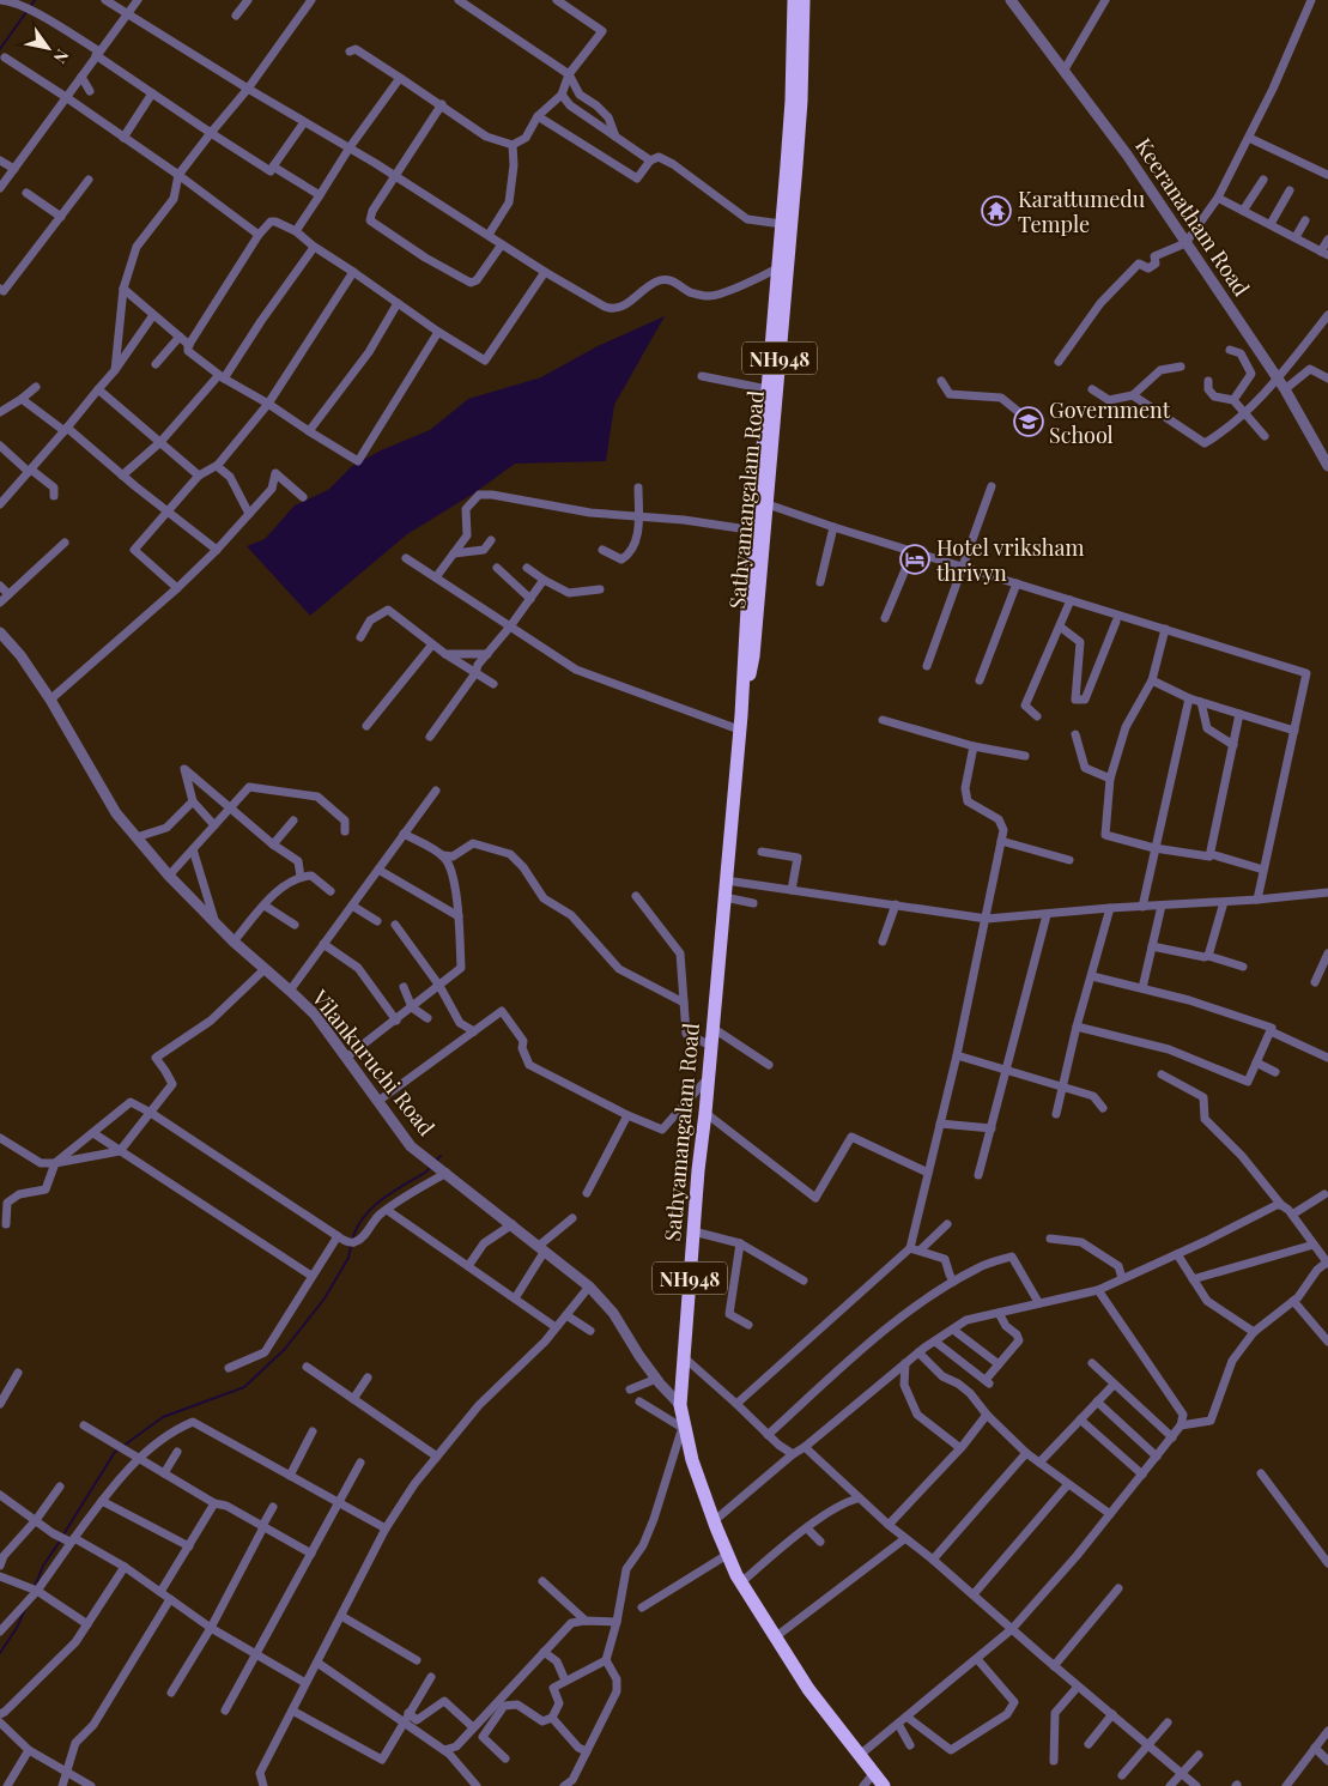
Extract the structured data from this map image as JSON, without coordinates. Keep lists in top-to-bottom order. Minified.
{"streets":{"highway":["NH948","Sathyamangalam Road"],"street":["Keeranatham Road","Vilankuruchi Road"]},"crossings":[["Sathyamangalam Road","Vilankuruchi Road"]],"places":{"temple":["Karattumedu Temple"],"school or university":["Government School"],"hotel":["Hotel vriksham thrivyn"]},"north":"bottom right"}
